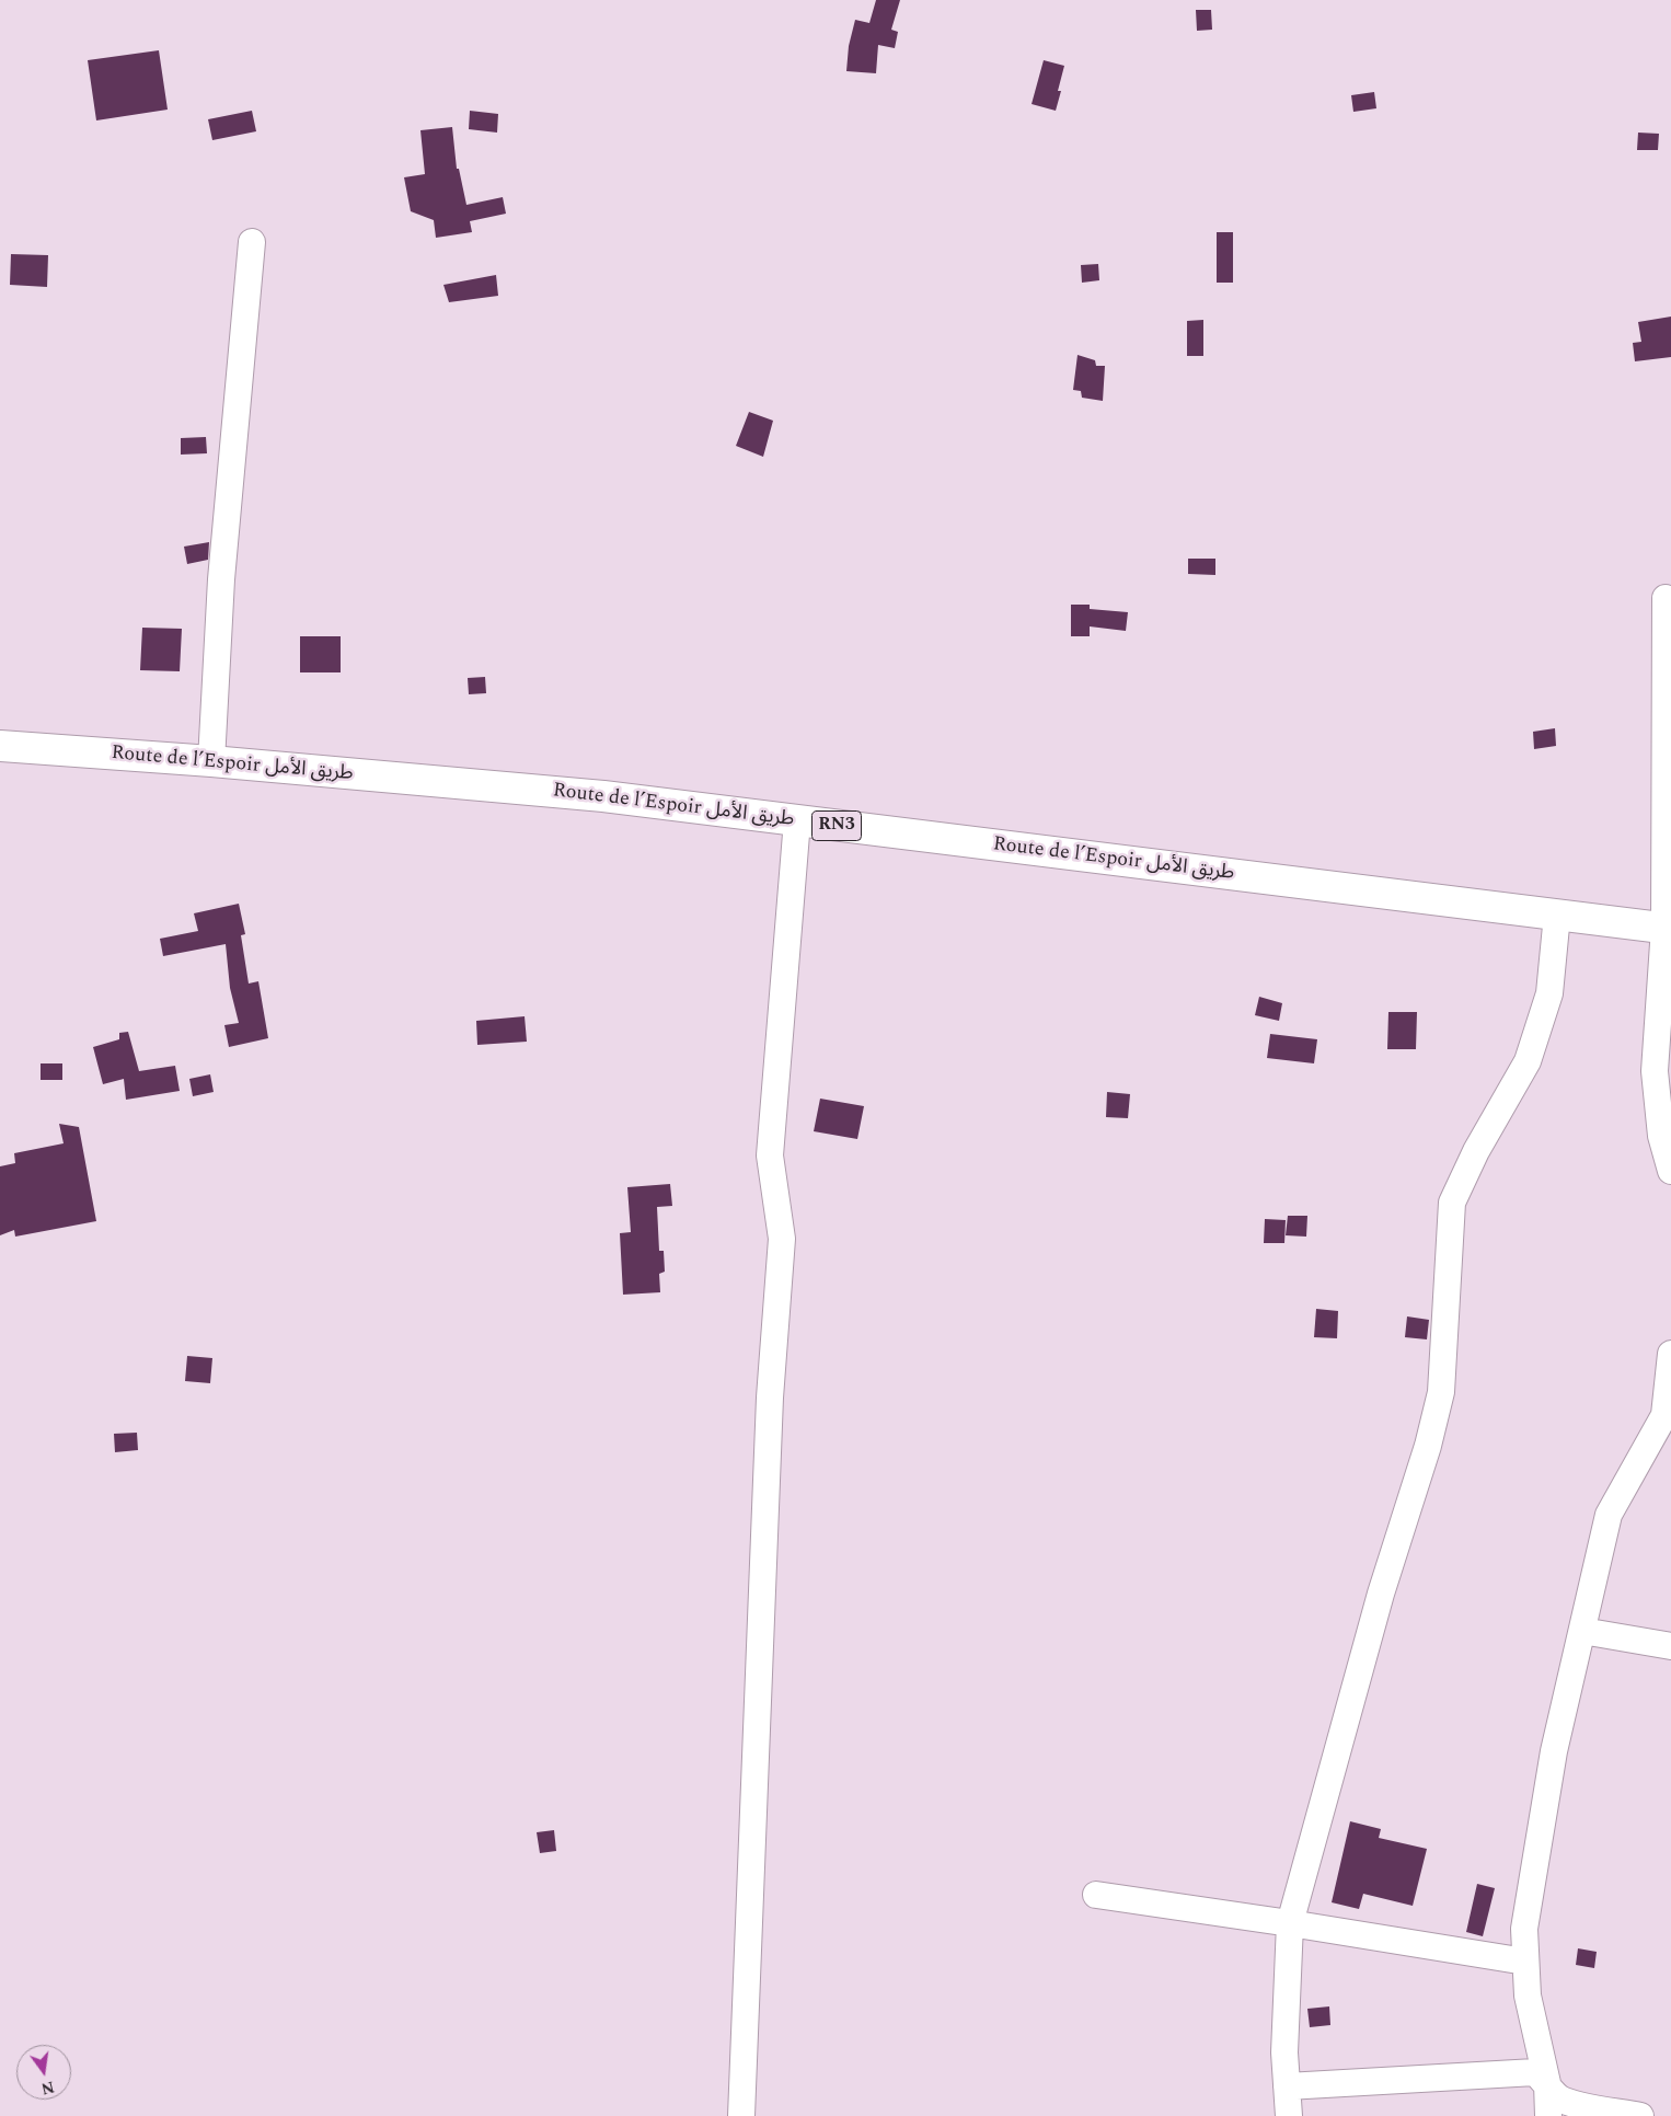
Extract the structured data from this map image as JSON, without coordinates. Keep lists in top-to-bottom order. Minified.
{"streets":{"highway":["Route de l’Espoir طريق الأمل","RN3"]},"north":"bottom"}
